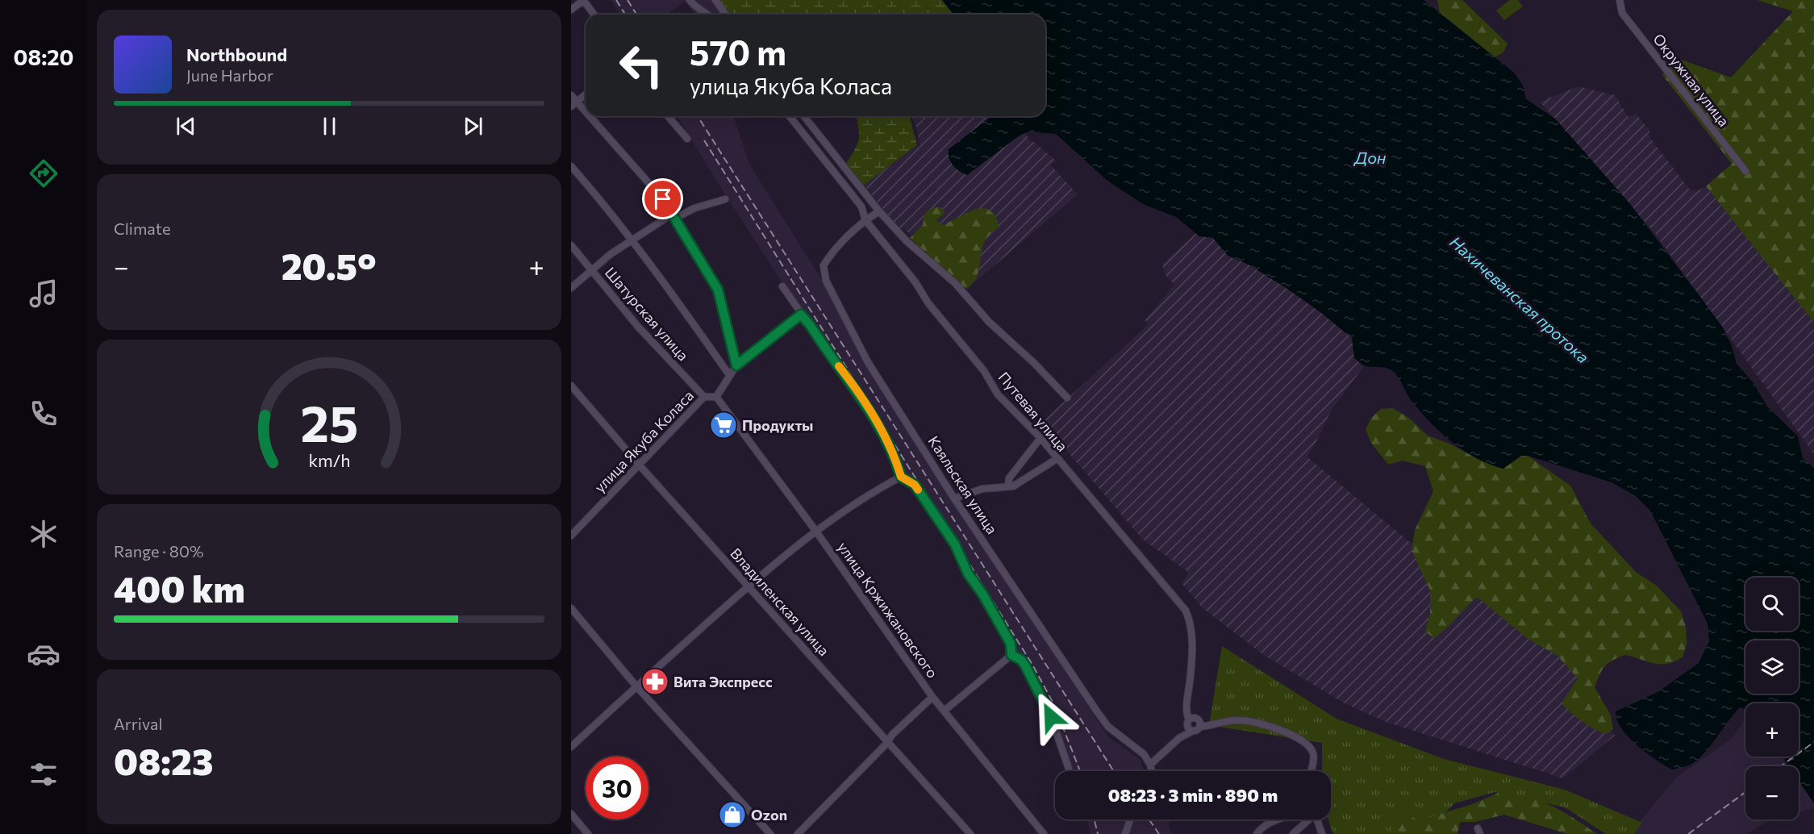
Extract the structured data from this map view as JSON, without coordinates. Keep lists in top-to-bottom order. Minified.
{"streets":{"street":["Окружная улица","Шатурская улица","Путевая улица","улица Якуба Коласа","Каяльская улица","Владиленская улица","улица Кржижановского"]},"crossings":[["Шатурская улица","улица Якуба Коласа"],["Путевая улица","Каяльская улица"],["улица Якуба Коласа","Владиленская улица"],["улица Якуба Коласа","улица Кржижановского"]],"water":["Дон","Нахичеванская протока"],"places":{"supermarket":["Продукты"],"pharmacy":["Вита Экспресс"],"shop":["Ozon"]},"page":{"tabs":"08:20","turn":["570 m","улица Якуба Коласа"],"song":["Northbound","June Harbor"],"tile":["Climate",["Range · 80%","400 km"],["Arrival","08:23"]],"heat":["−","20.5°","+"],"map_buttons":["+","−"],"limit":"30","trip":"08:23 · 3 min · 890 m","gauge":["25","km/h"]}}
